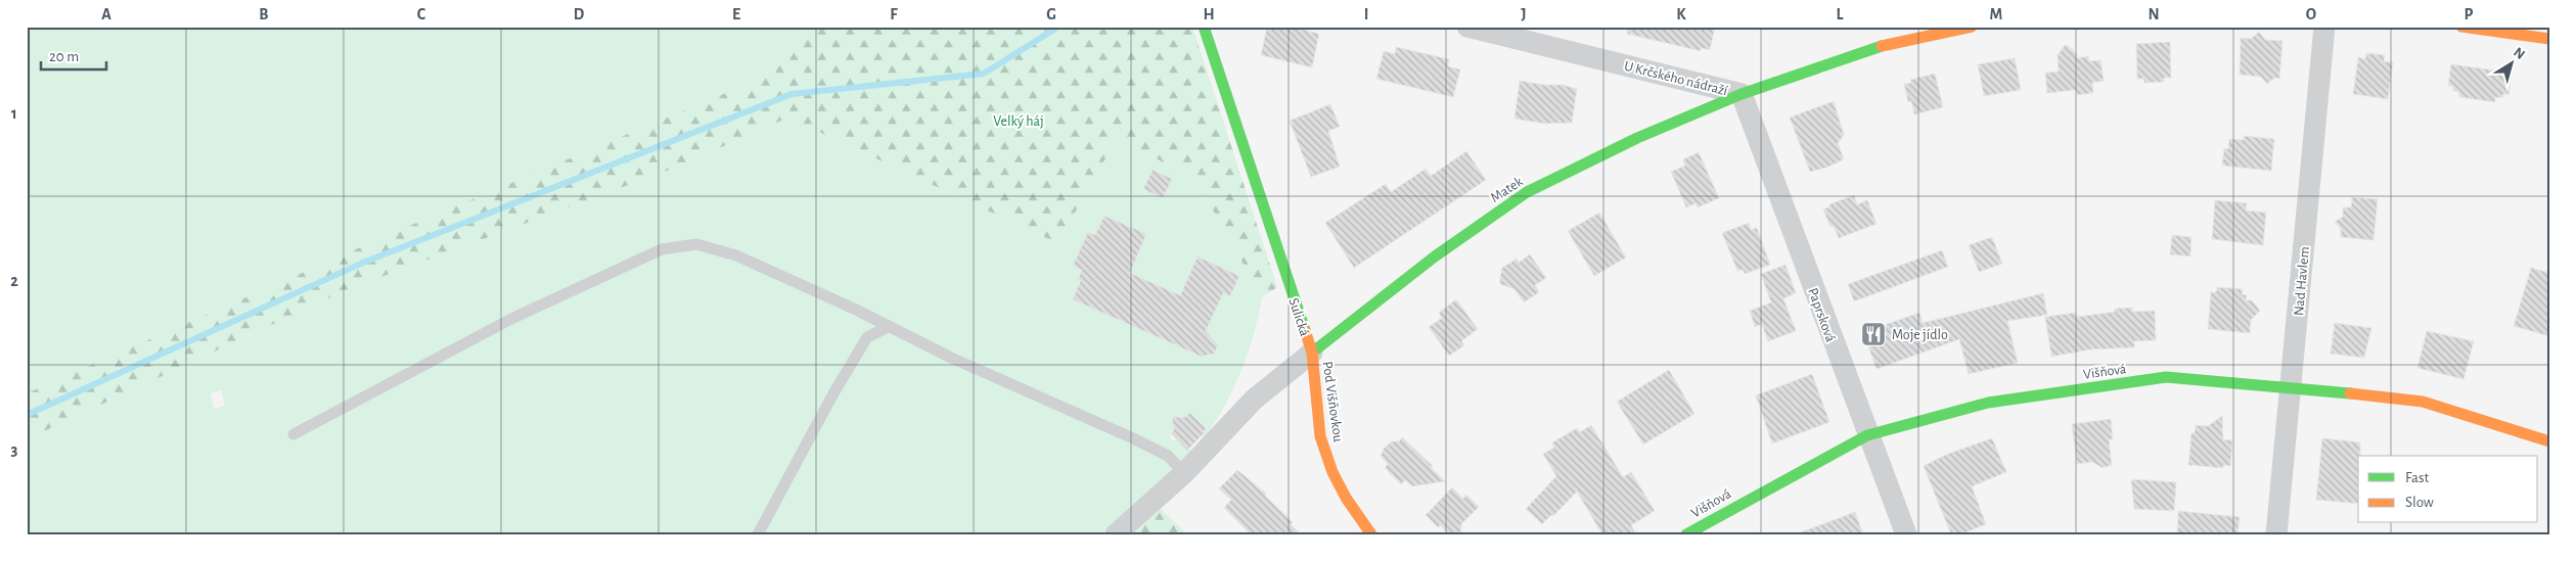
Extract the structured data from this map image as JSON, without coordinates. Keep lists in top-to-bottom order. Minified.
{"streets":{"street":["U Krčského nádraží","Matek","Nad Havlem","Paprsková","Sulická","Višňová","Pod Višňovkou"]},"crossings":[["U Krčského nádraží","Matek"],["U Krčského nádraží","Paprsková"],["Matek","Paprsková"],["Matek","Sulická"],["Matek","Pod Višňovkou"],["Nad Havlem","Višňová"],["Paprsková","Višňová"],["Sulická","Pod Višňovkou"]],"parks":["Velký háj"],"places":{"restaurant":["Moje jídlo"]},"legend":["Fast","Slow"],"scale_bar":"20 m","north":"top right","grid":{"columns":["A","B","C","D","E","F","G","H","I","J","K","L","M","N","O","P"],"rows":["1","2","3"]}}
